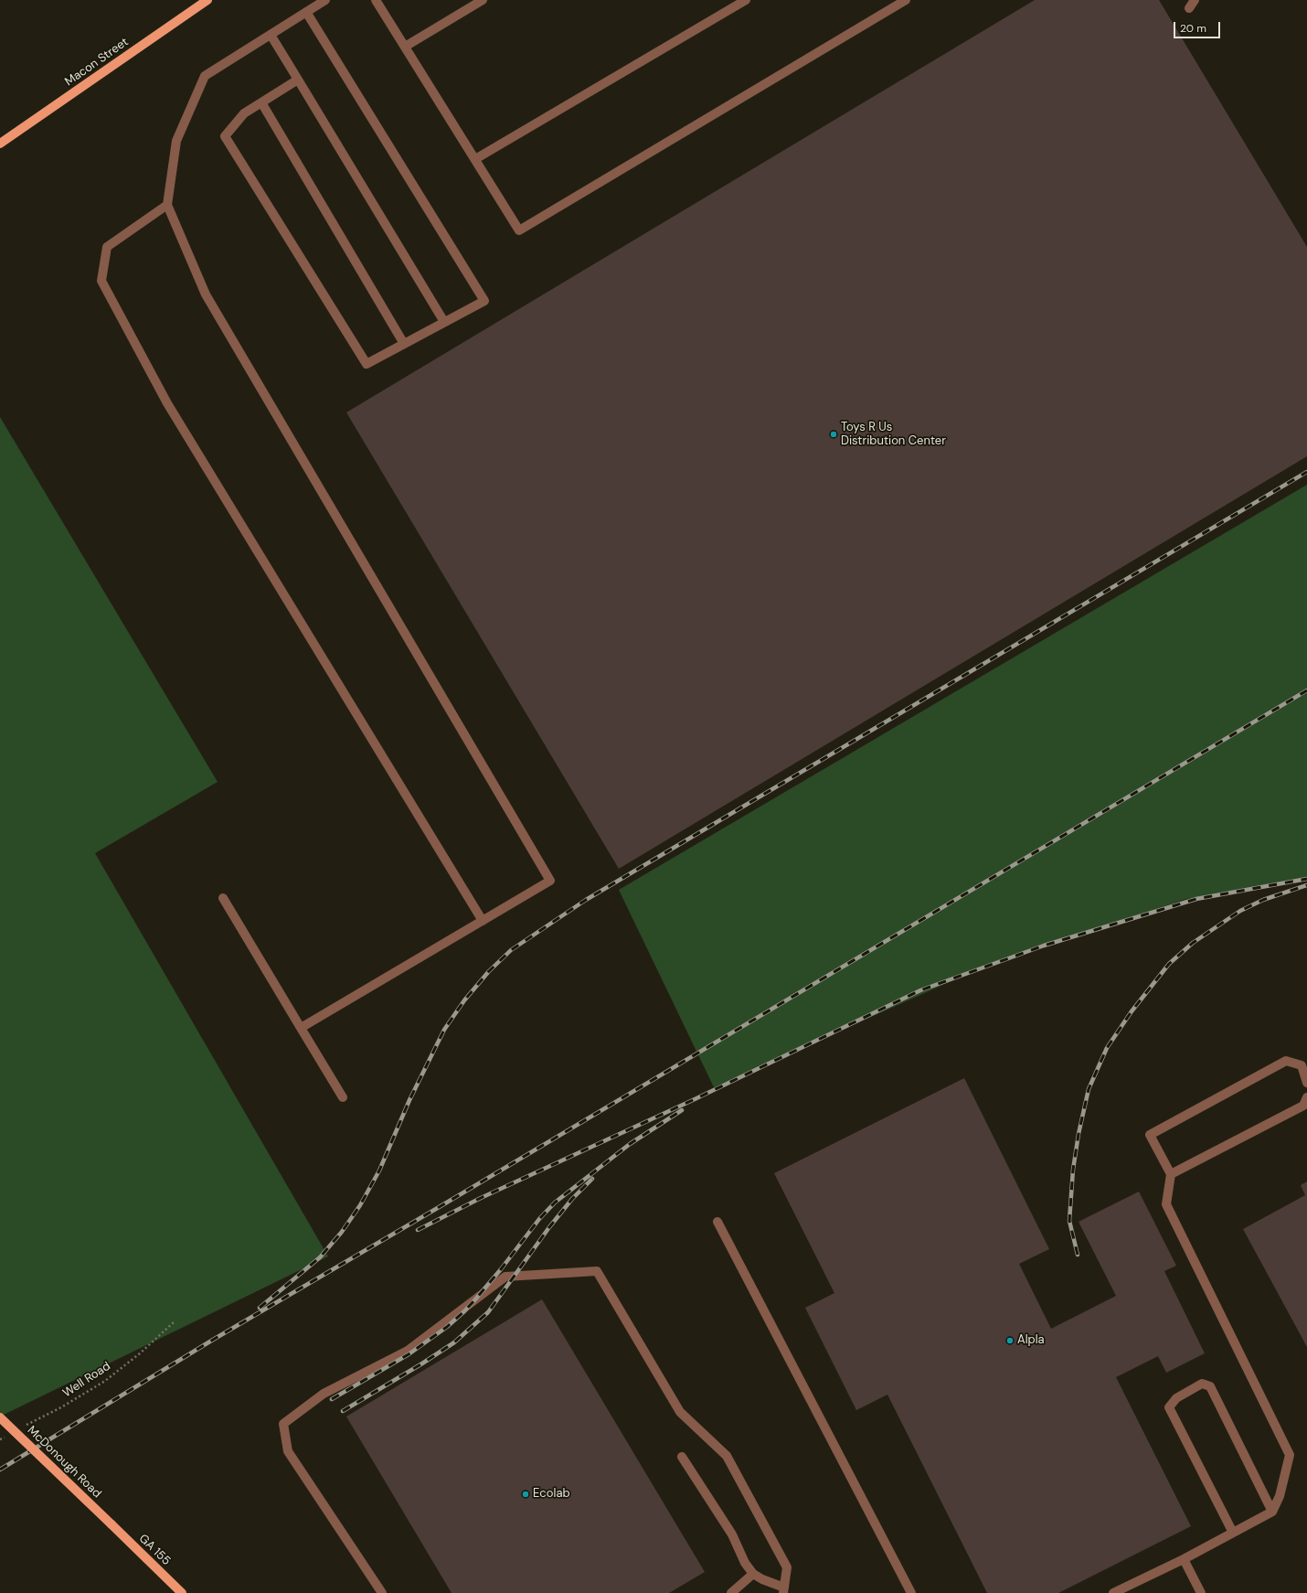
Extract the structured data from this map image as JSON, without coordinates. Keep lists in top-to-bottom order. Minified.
{"streets":{"main road":["Macon Street","McDonough Road","GA 155"],"path":["Well Road"]},"crossings":[["McDonough Road","GA 155"]],"places":["Toys R Us Distribution Center","Alpla","Ecolab"],"scale_bar":"20 m"}
